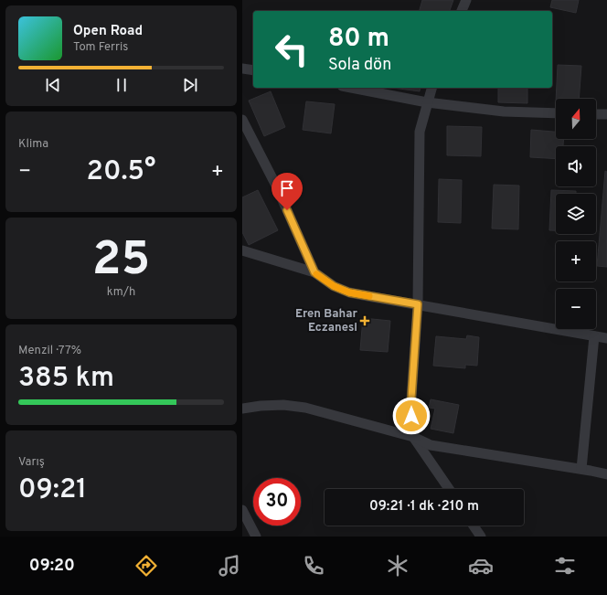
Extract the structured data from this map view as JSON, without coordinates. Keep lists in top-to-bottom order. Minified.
{"places":{"health":["Eren Bahar Eczanesi"]},"north":"top","page":{"turn":["80 m","Sola dön"],"song":["Open Road","Tom Ferris"],"map_buttons":["+","−"],"tile":["Klima",["25","km/h"],["Menzil · 77%","385 km"],["Varış","09:21"]],"heat":["−","20.5°","+"],"limit":"30","trip":"09:21 · 1 dk · 210 m","tabs":"09:20"}}
